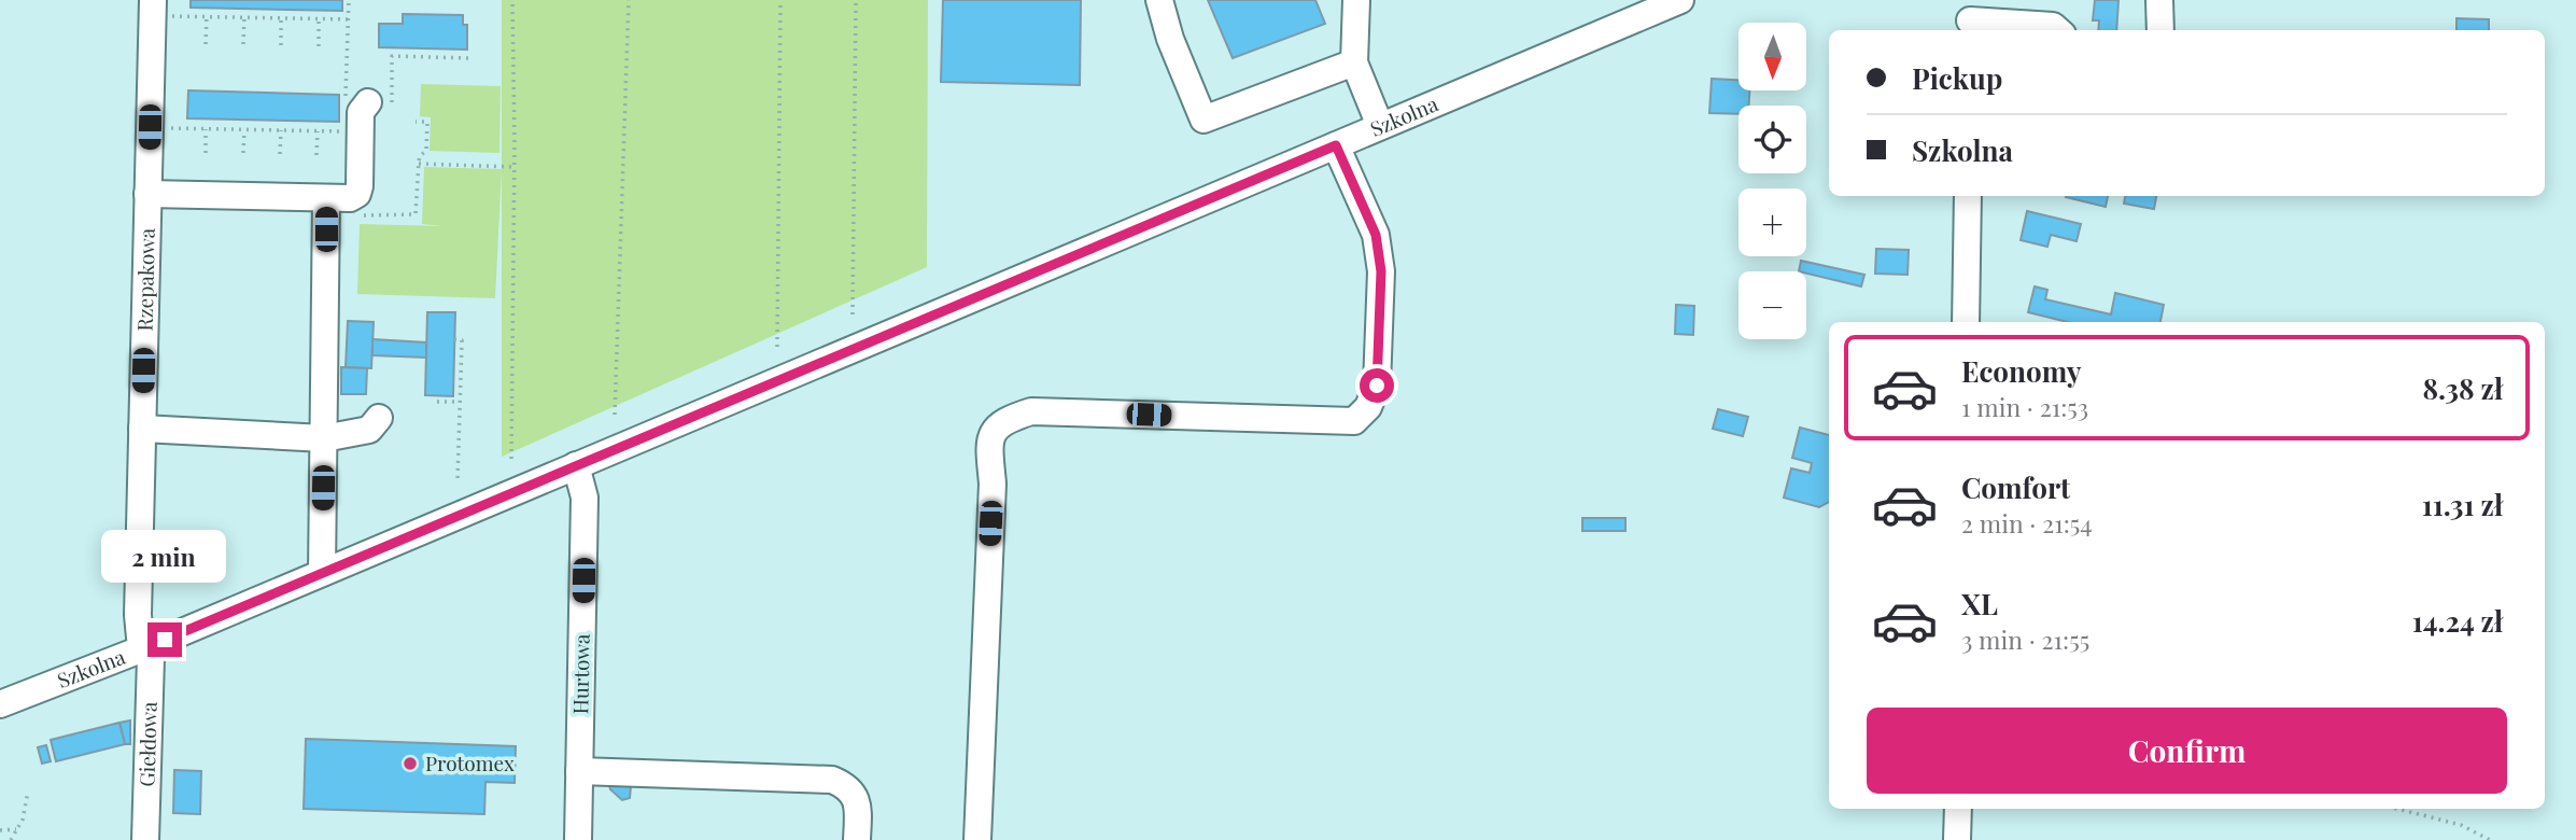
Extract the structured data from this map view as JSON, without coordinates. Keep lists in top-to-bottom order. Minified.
{"streets":{"street":["Szkolna","Rzepakowa","Hurtowa","Giełdowa"]},"crossings":[["Szkolna","Rzepakowa"],["Szkolna","Hurtowa"],["Szkolna","Giełdowa"],["Rzepakowa","Giełdowa"]],"places":["Protomex"],"north":"bottom","page":{"map_buttons":["+","−"],"banner":["Pickup","Szkolna"],"list":[{"name":"Economy","note":"1 min · 21:53","value":"8.38 zł"},{"name":"Comfort","note":"2 min · 21:54","value":"11.31 zł"},{"name":"XL","note":"3 min · 21:55","value":"14.24 zł"}],"bubble":"2 min","buttons":"Confirm"}}
